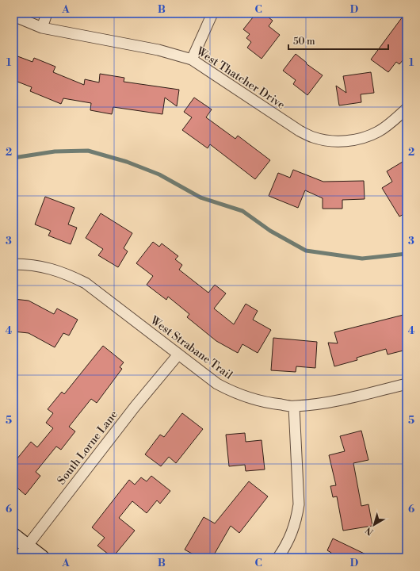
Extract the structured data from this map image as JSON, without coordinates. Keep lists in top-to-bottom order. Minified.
{"streets":{"street":["West Thatcher Drive","West Strabane Trail","South Lorne Lane"]},"crossings":[["West Strabane Trail","South Lorne Lane"]],"scale_bar":"50 m","north":"bottom left","grid":{"columns":["A","B","C","D"],"rows":["1","2","3","4","5","6"]}}
